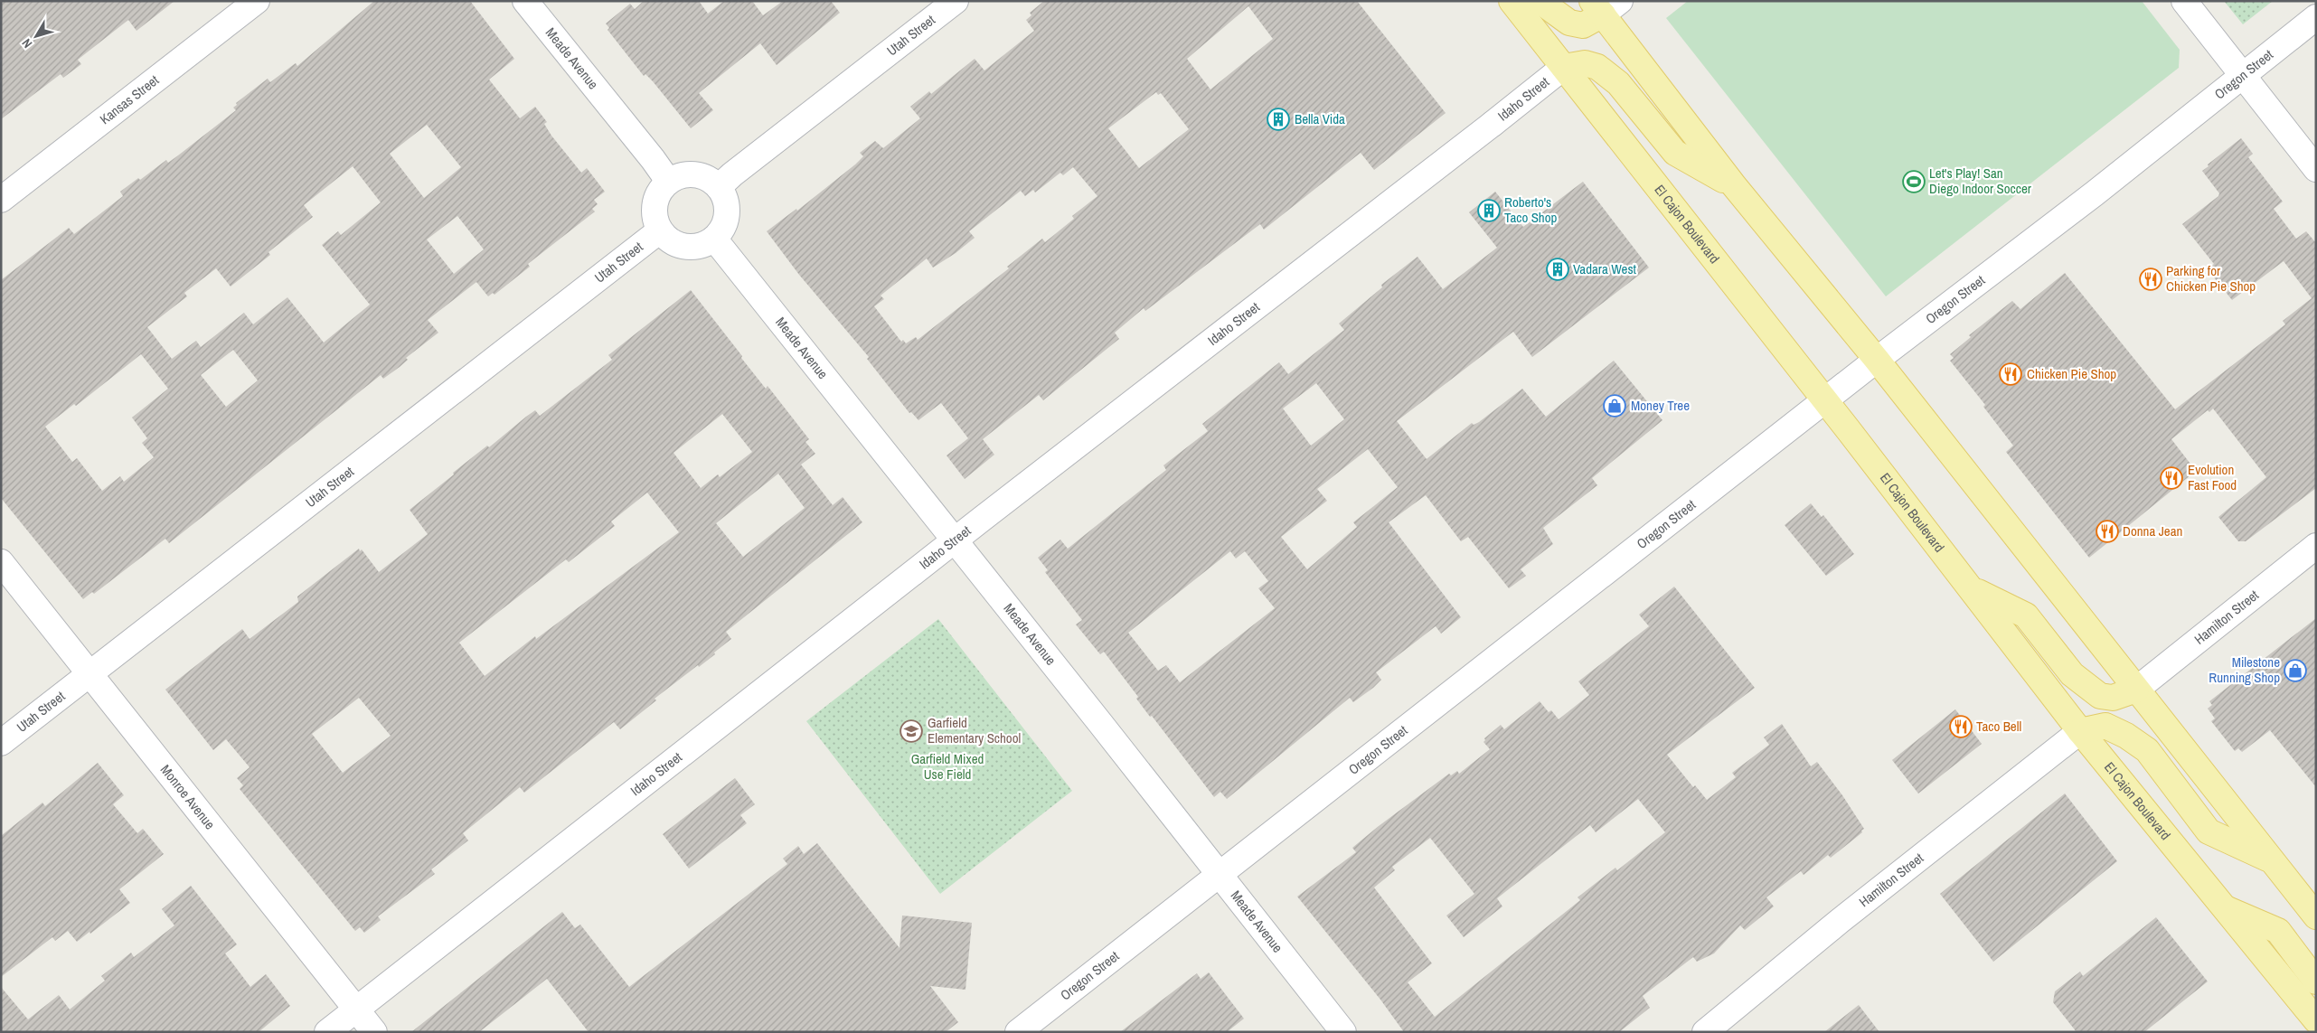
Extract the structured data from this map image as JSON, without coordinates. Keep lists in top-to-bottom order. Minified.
{"streets":{"main road":["El Cajon Boulevard"],"street":["Utah Street","Meade Avenue","Oregon Street","Idaho Street","Kansas Street","Hamilton Street","Monroe Avenue"]},"crossings":[["Utah Street","Meade Avenue"],["Utah Street","Monroe Avenue"],["Meade Avenue","Oregon Street"],["Meade Avenue","Idaho Street"],["Oregon Street","El Cajon Boulevard"],["Idaho Street","El Cajon Boulevard"],["Idaho Street","Monroe Avenue"],["El Cajon Boulevard","Hamilton Street"]],"parks":["Garfield Mixed Use Field"],"places":{"building":["Bella Vida","Roberto's Taco Shop","Vadara West"],"sports":["Let's Play! San Diego Indoor Soccer"],"restaurant":["Parking for Chicken Pie Shop","Chicken Pie Shop","Evolution Fast Food","Donna Jean","Taco Bell"],"shop":["Money Tree","Milestone Running Shop"],"school or university":["Garfield Elementary School"]},"north":"bottom left"}
